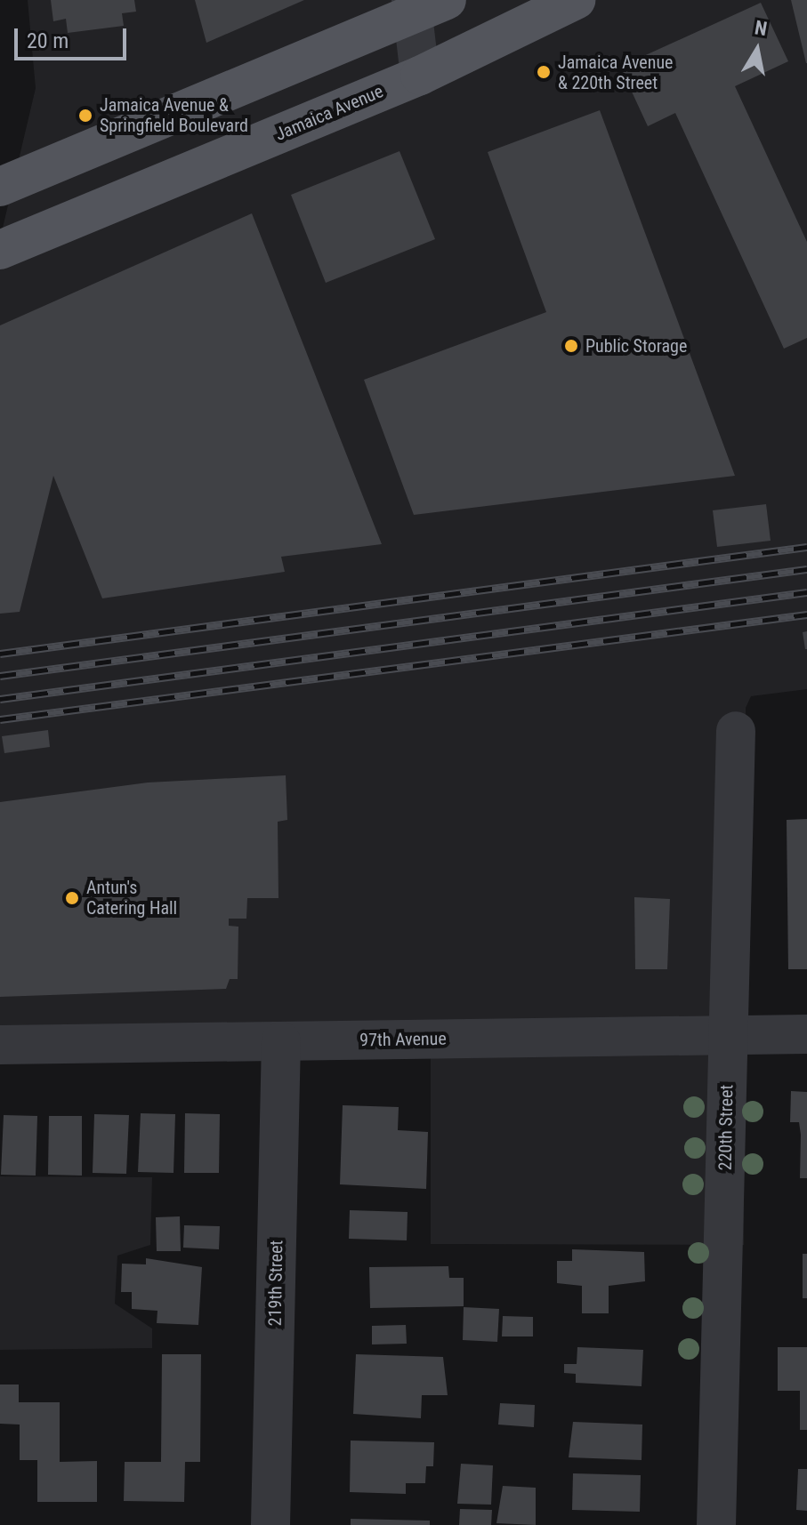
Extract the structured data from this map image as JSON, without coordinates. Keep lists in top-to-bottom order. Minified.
{"streets":{"main road":["Jamaica Avenue"],"street":["97th Avenue","220th Street","219th Street"]},"crossings":[["97th Avenue","220th Street"],["97th Avenue","219th Street"]],"places":["Jamaica Avenue & 220th Street","Jamaica Avenue & Springfield Boulevard","Public Storage","Antun's Catering Hall"],"scale_bar":"20 m","north":"top"}
